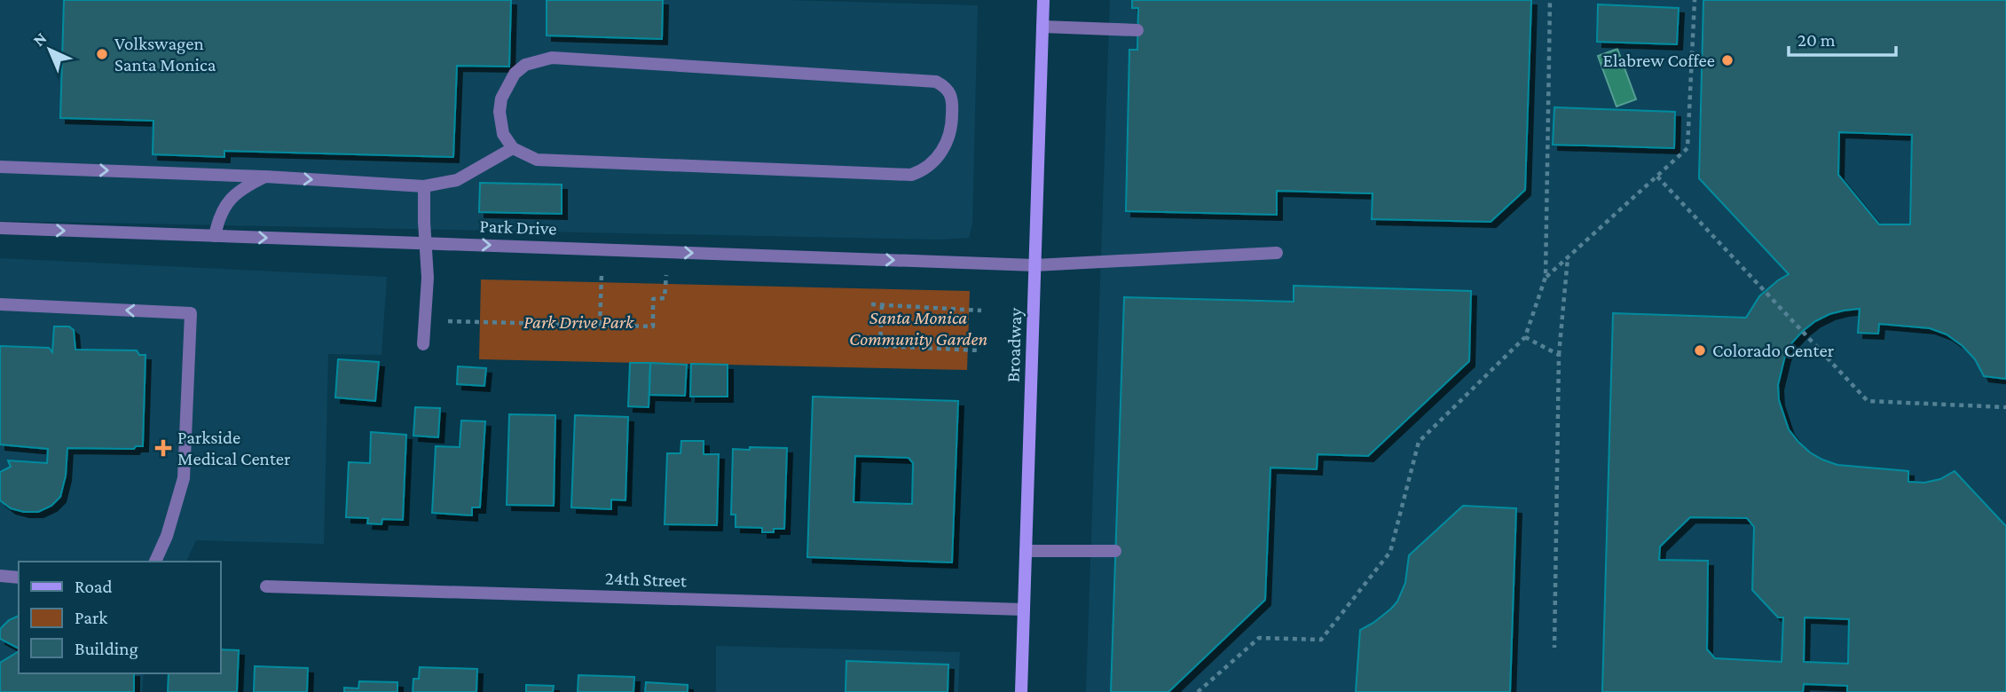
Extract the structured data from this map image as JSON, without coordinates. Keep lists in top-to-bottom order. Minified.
{"streets":{"street":["Park Drive","Broadway","24th Street"]},"crossings":[["Park Drive","Broadway"],["Broadway","24th Street"]],"parks":["Santa Monica Community Garden","Park Drive Park"],"places":{"other":["Volkswagen Santa Monica","Elabrew Coffee","Colorado Center"],"health":["Parkside Medical Center"]},"legend":["Road","Park","Building"],"scale_bar":"20 m","north":"top left"}
